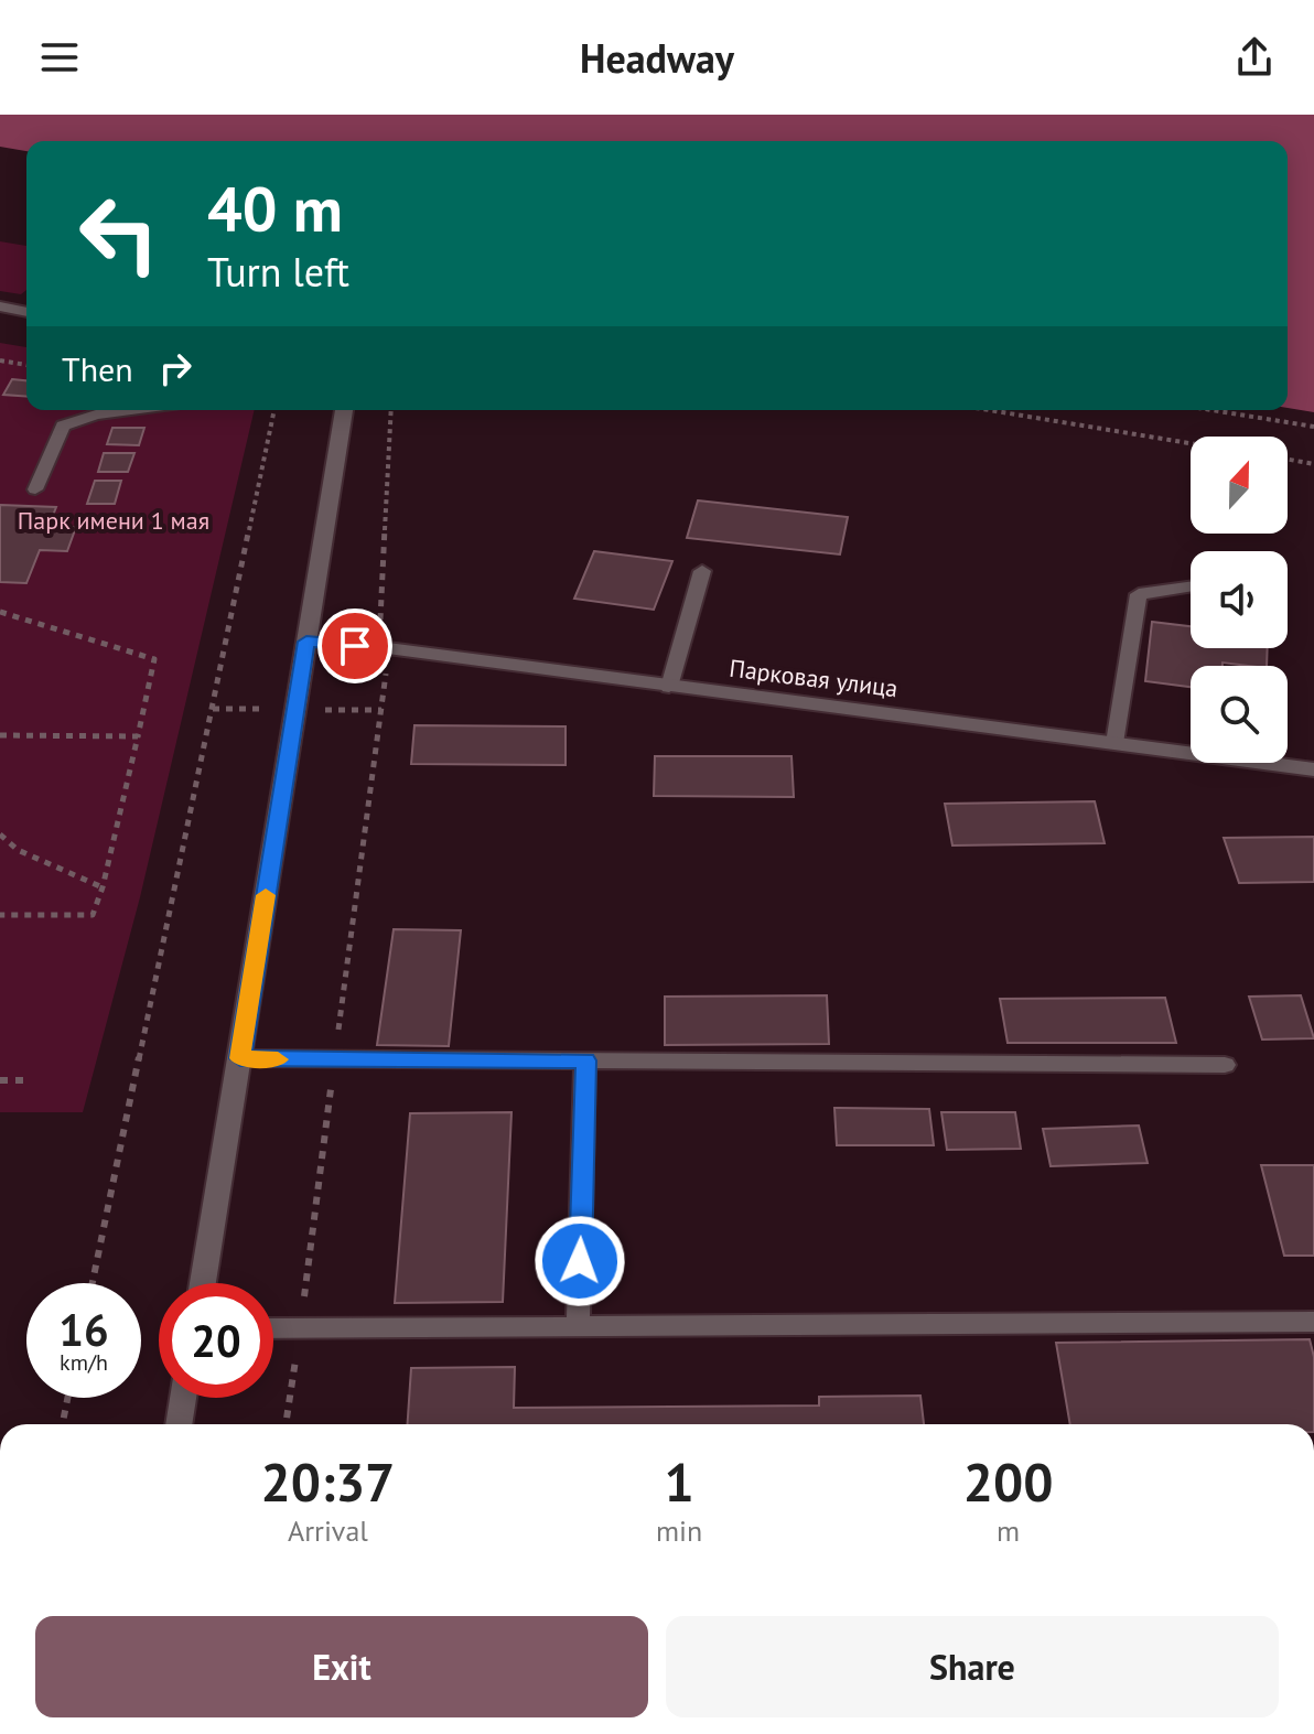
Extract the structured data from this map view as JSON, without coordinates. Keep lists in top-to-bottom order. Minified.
{"streets":{"street":["Парковая улица"]},"parks":["Парк имени 1 мая"],"north":"top","page":{"header":"Headway","turn":["40 m","Turn left"],"then":"Then","speed":"16 km/h","limit":"20","eta":["20:37","Arrival","1","min","200","m"],"buttons":["Exit","Share"]}}
